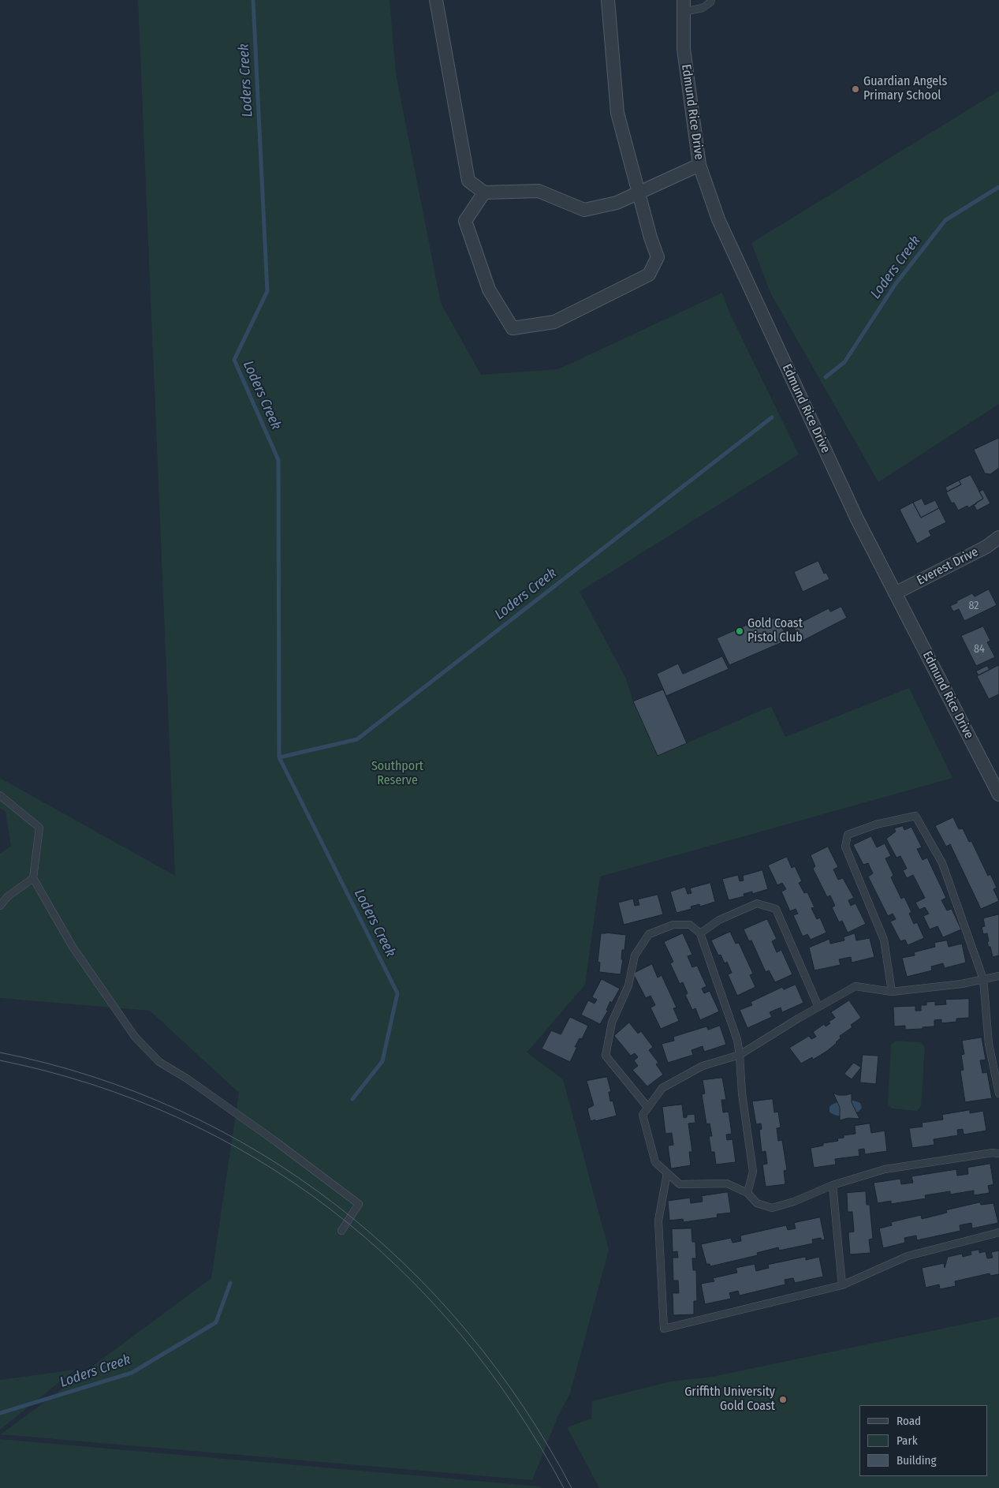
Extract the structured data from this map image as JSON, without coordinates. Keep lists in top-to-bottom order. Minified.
{"streets":{"street":["Edmund Rice Drive","Everest Drive"]},"crossings":[["Edmund Rice Drive","Everest Drive"]],"water":["Loders Creek"],"parks":["Southport Reserve"],"places":["Guardian Angels Primary School","Gold Coast Pistol Club","Griffith University Gold Coast"],"house_numbers":["82","84"],"legend":["Road","Park","Building"]}
